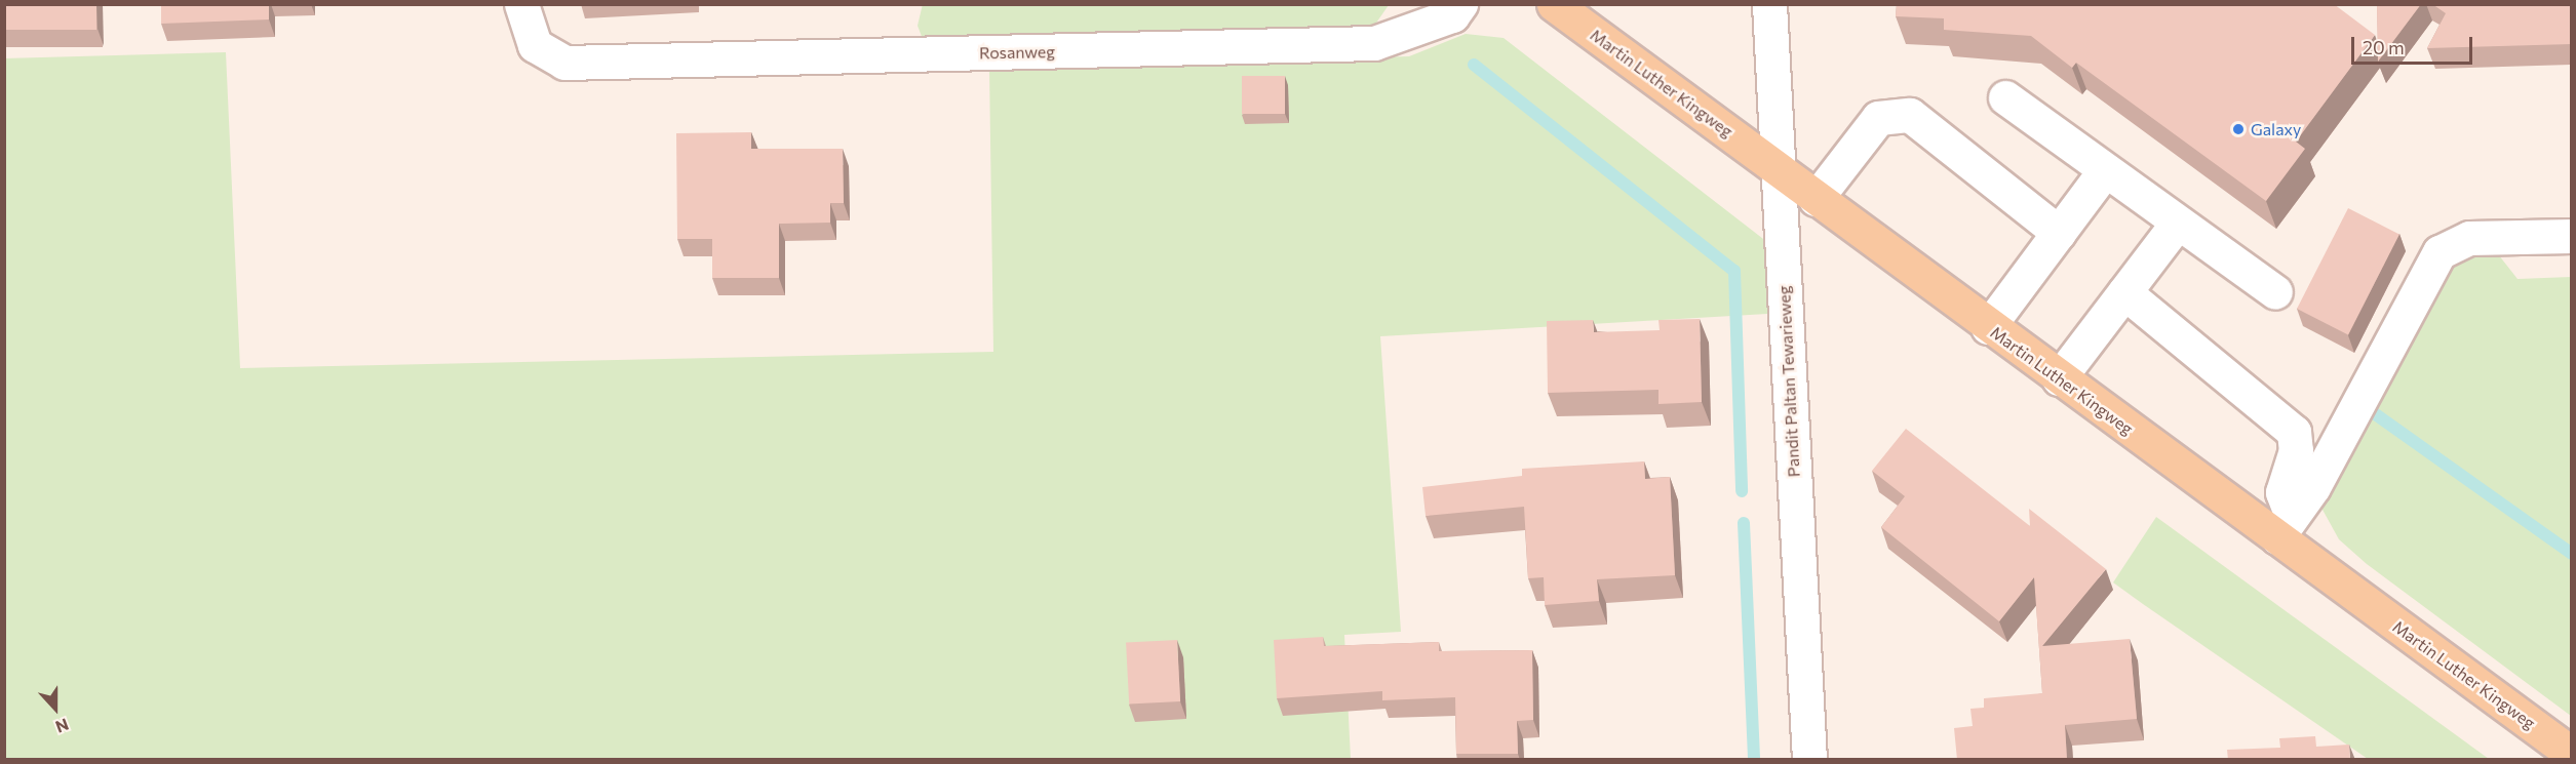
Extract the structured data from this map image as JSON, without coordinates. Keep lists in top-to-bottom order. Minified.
{"streets":{"main road":["Martin Luther Kingweg"],"street":["Rosanweg","Pandit Paltan Tewarieweg"]},"crossings":[["Martin Luther Kingweg","Pandit Paltan Tewarieweg"]],"places":["Galaxy"],"scale_bar":"20 m","north":"bottom"}
